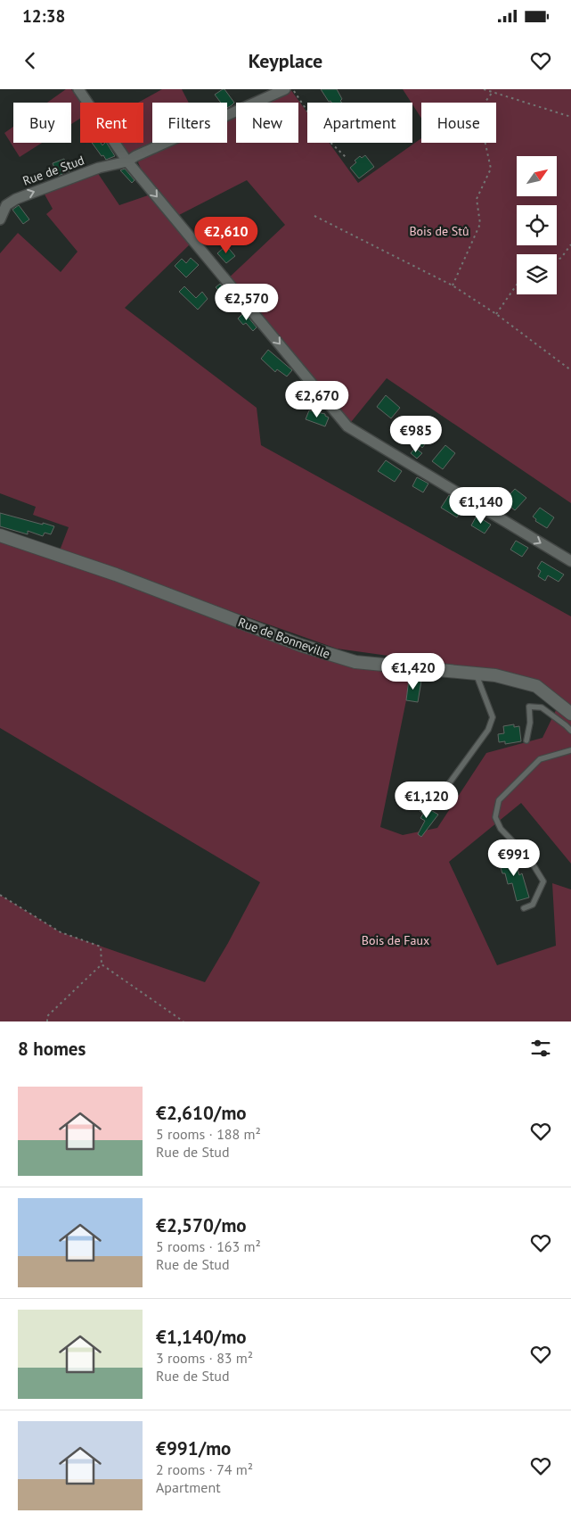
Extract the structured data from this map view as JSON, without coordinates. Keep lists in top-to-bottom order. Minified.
{"streets":{"street":["Rue de Stud","Rue de Bonneville"]},"one_way":["Rue de Stud"],"parks":["Bois de Stû","Bois de Faux"],"north":"top right","page":{"status":"12:38","header":"Keyplace","chip":["Buy","Rent","Filters","New","Apartment","House"],"price":["€2,610","€2,570","€2,670","€985","€1,140","€1,420","€1,120","€991"],"heading":"8 homes","list":[{"name":"€2,610/mo","note":"5 rooms · 188 m² · Rue de Stud"},{"name":"€2,570/mo","note":"5 rooms · 163 m² · Rue de Stud"},{"name":"€1,140/mo","note":"3 rooms · 83 m² · Rue de Stud"},{"name":"€991/mo","note":"2 rooms · 74 m² · Apartment"}]}}
